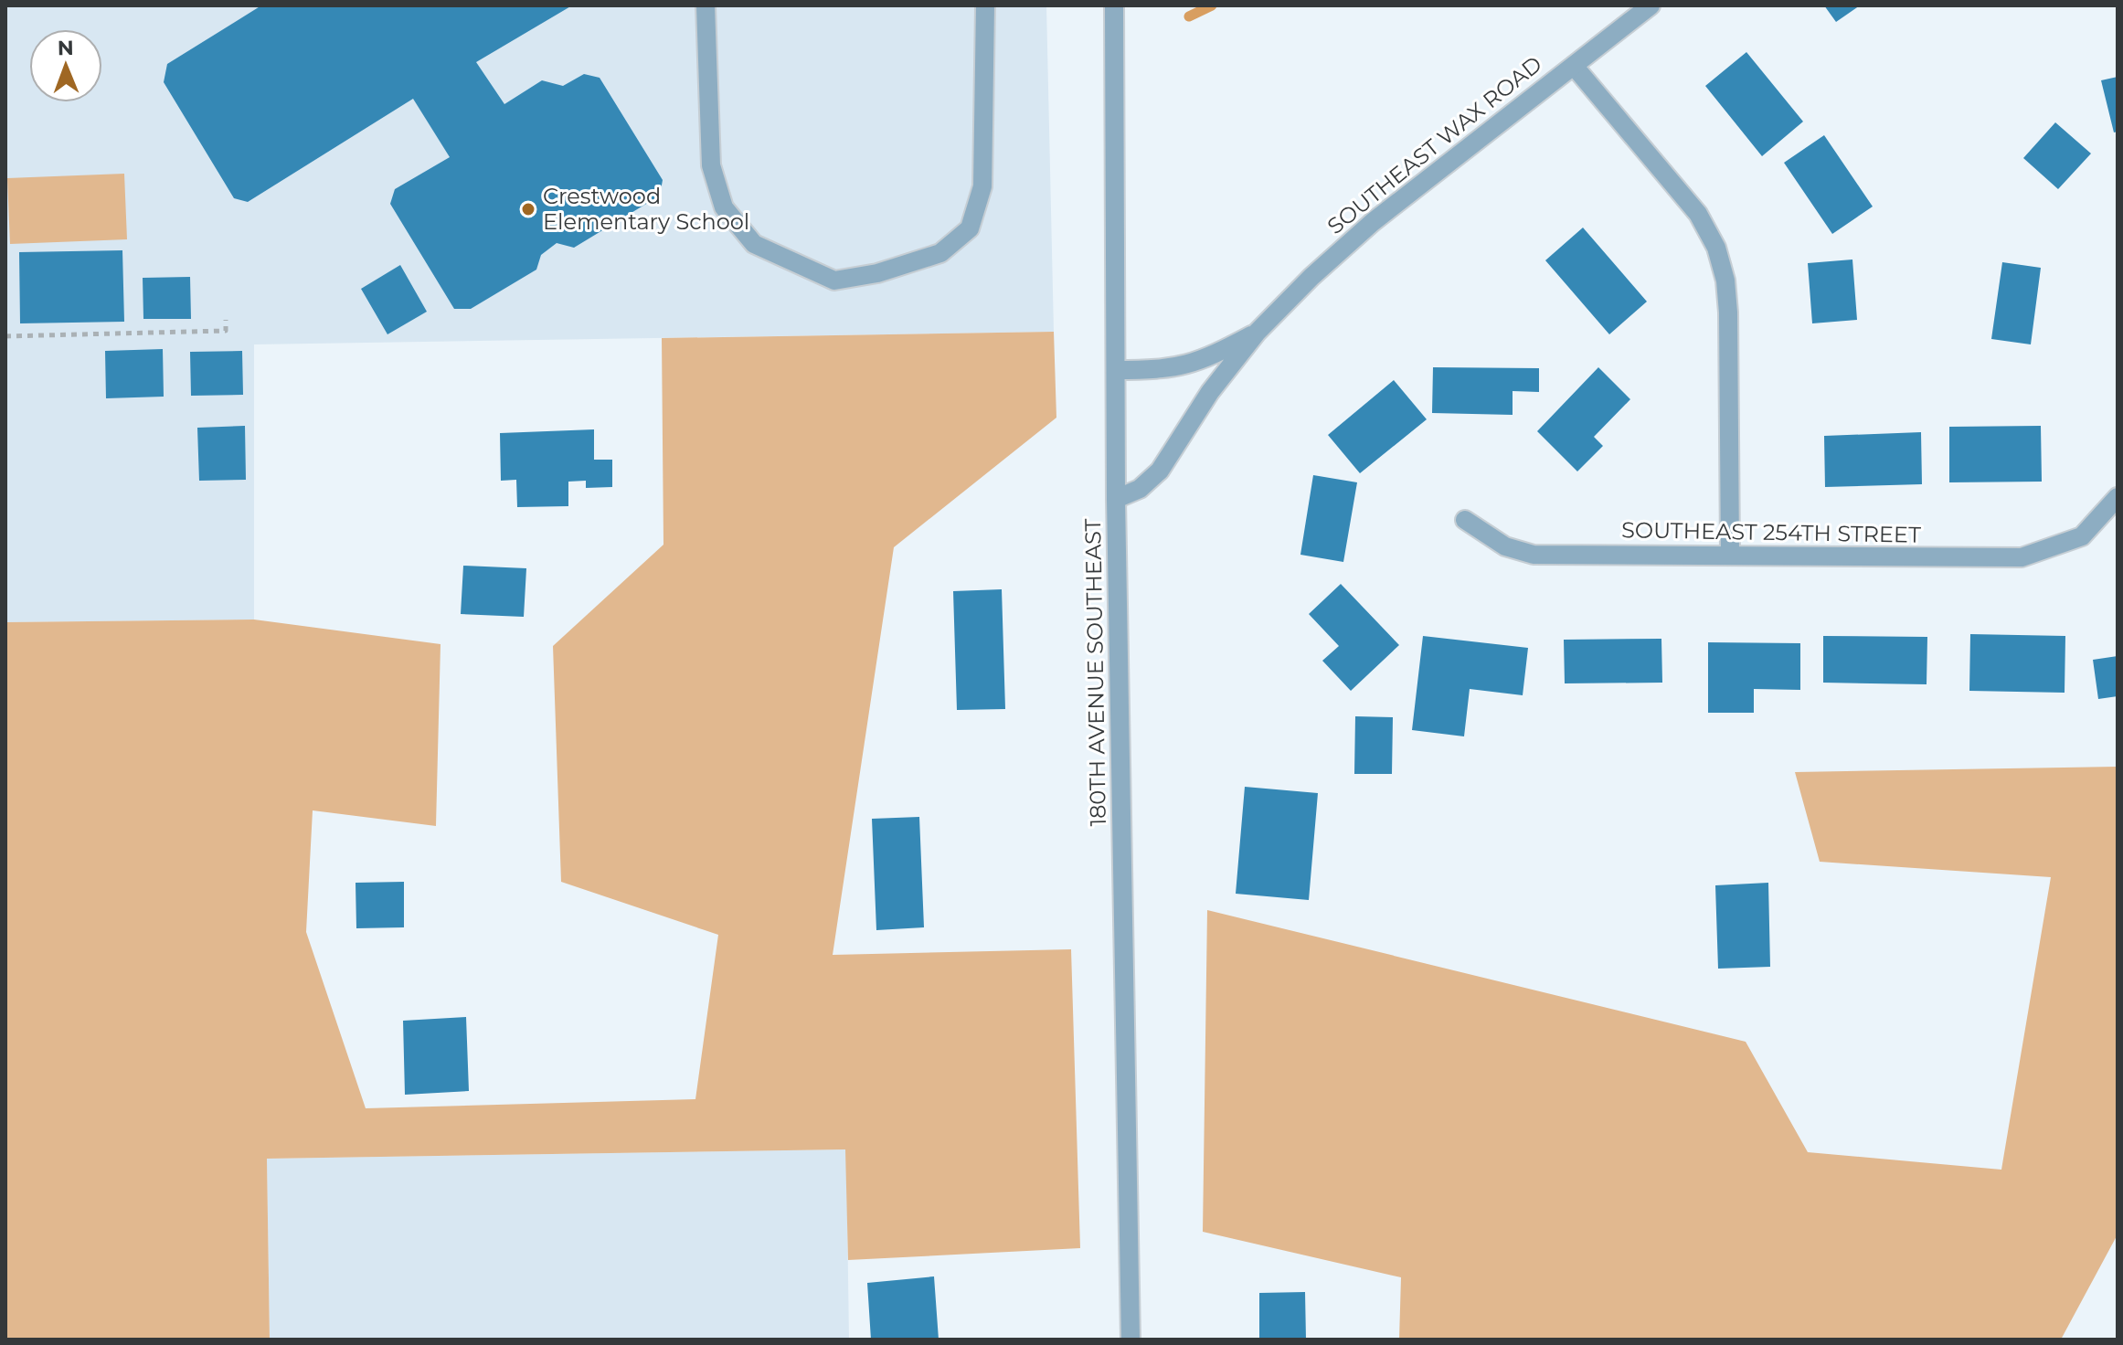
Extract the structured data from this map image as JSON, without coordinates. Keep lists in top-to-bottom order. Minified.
{"streets":{"street":["SOUTHEAST WAX ROAD","SOUTHEAST 254TH STREET","180TH AVENUE SOUTHEAST"]},"crossings":[["SOUTHEAST WAX ROAD","180TH AVENUE SOUTHEAST"]],"places":["Crestwood Elementary School"],"north":"top"}
